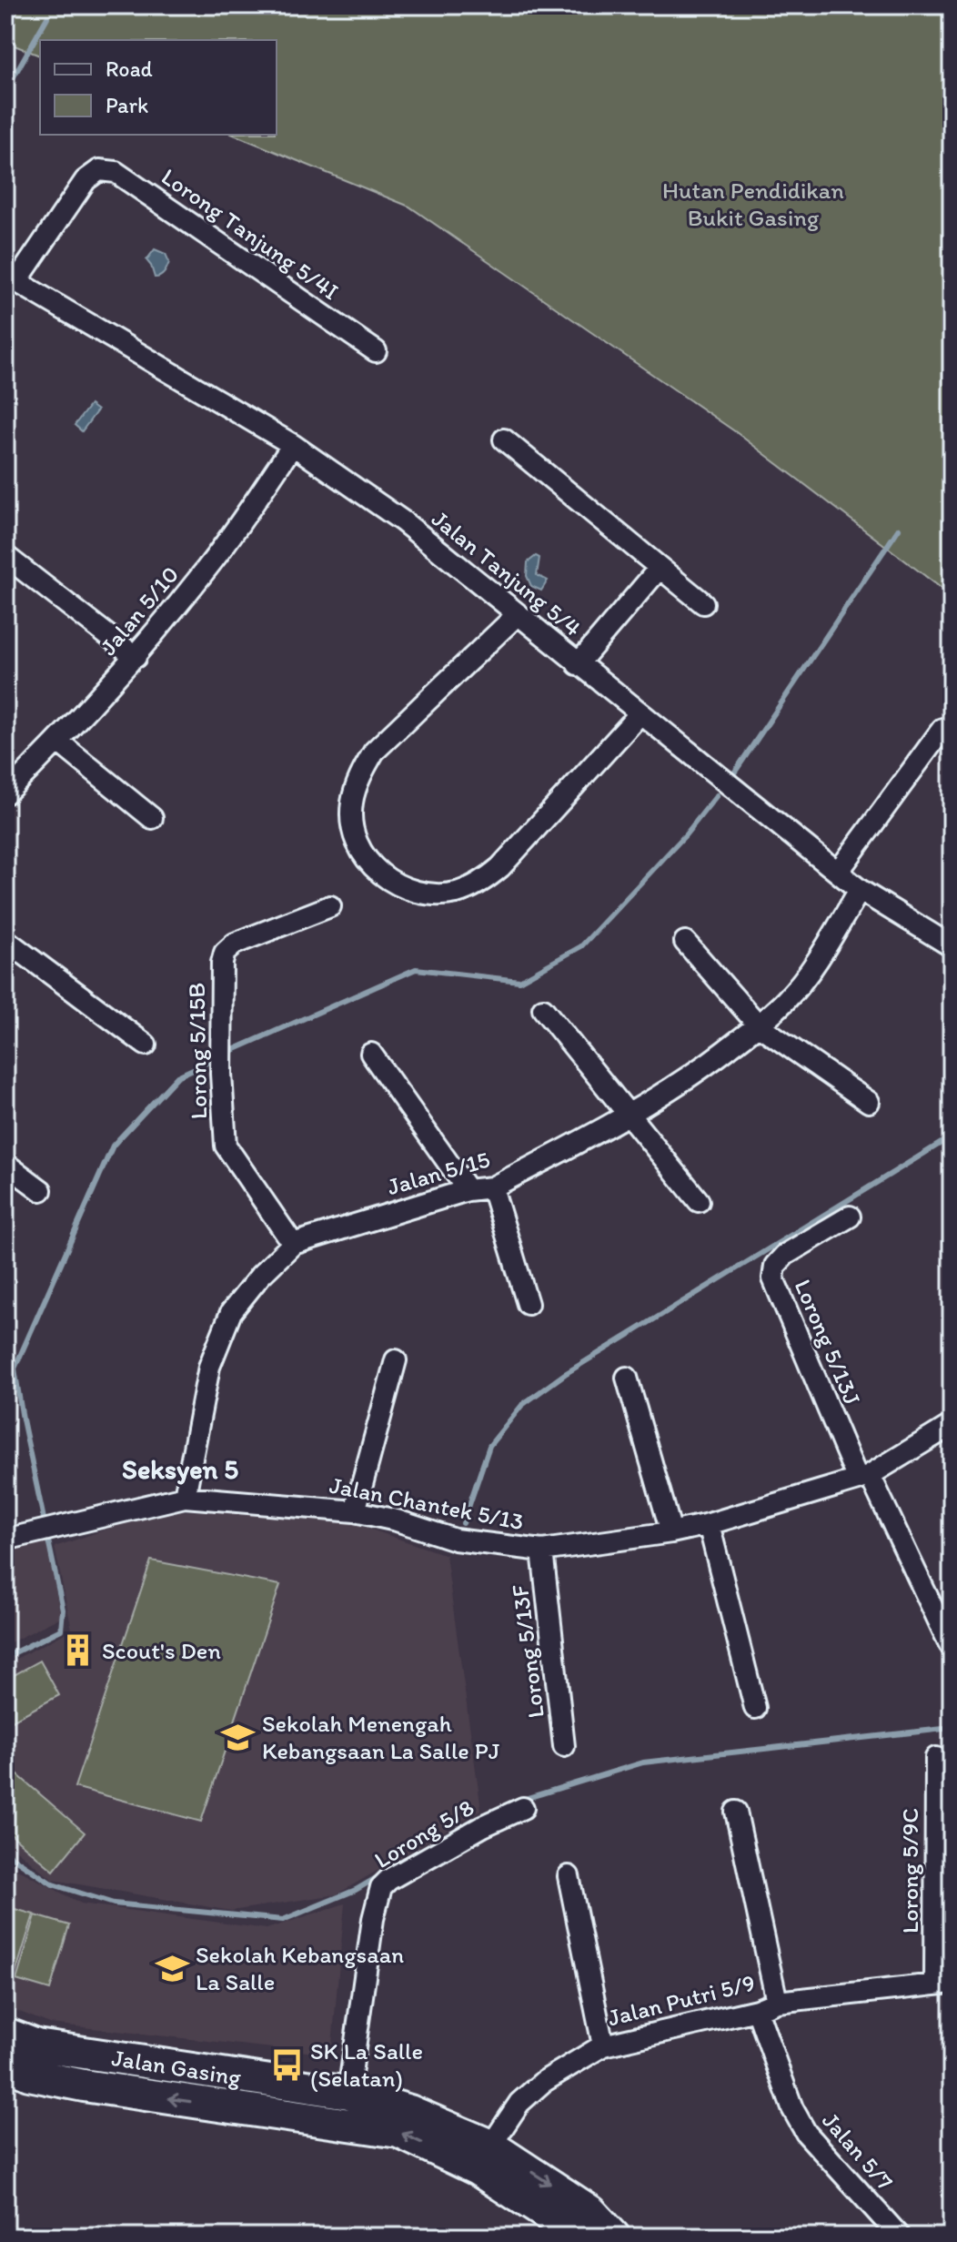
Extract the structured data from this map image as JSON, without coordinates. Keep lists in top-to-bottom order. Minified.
{"streets":{"main road":["Jalan Gasing"],"street":["Lorong Tanjung 5/4I","Jalan Tanjung 5/4","Jalan 5/10","Lorong 5/15B","Jalan 5/15","Lorong 5/13J","Jalan Chantek 5/13","Lorong 5/13F","Lorong 5/8","Lorong 5/9C","Jalan Putri 5/9","Jalan 5/7"]},"crossings":[["Lorong Tanjung 5/4I","Jalan Tanjung 5/4"],["Jalan Tanjung 5/4","Jalan 5/10"],["Jalan Tanjung 5/4","Jalan 5/15"],["Lorong 5/15B","Jalan 5/15"],["Jalan 5/15","Jalan Chantek 5/13"],["Lorong 5/13J","Jalan Chantek 5/13"],["Jalan Chantek 5/13","Lorong 5/13F"],["Lorong 5/8","Jalan Gasing"],["Lorong 5/9C","Jalan Putri 5/9"],["Jalan Putri 5/9","Jalan Gasing"],["Jalan Putri 5/9","Jalan 5/7"]],"districts":["Seksyen 5"],"parks":["Hutan Pendidikan Bukit Gasing"],"places":{"building":["Scout's Den"],"school or university":["Sekolah Menengah Kebangsaan La Salle PJ","Sekolah Kebangsaan La Salle"],"bus stop":["SK La Salle (Selatan)"]},"legend":["Road","Park"]}
